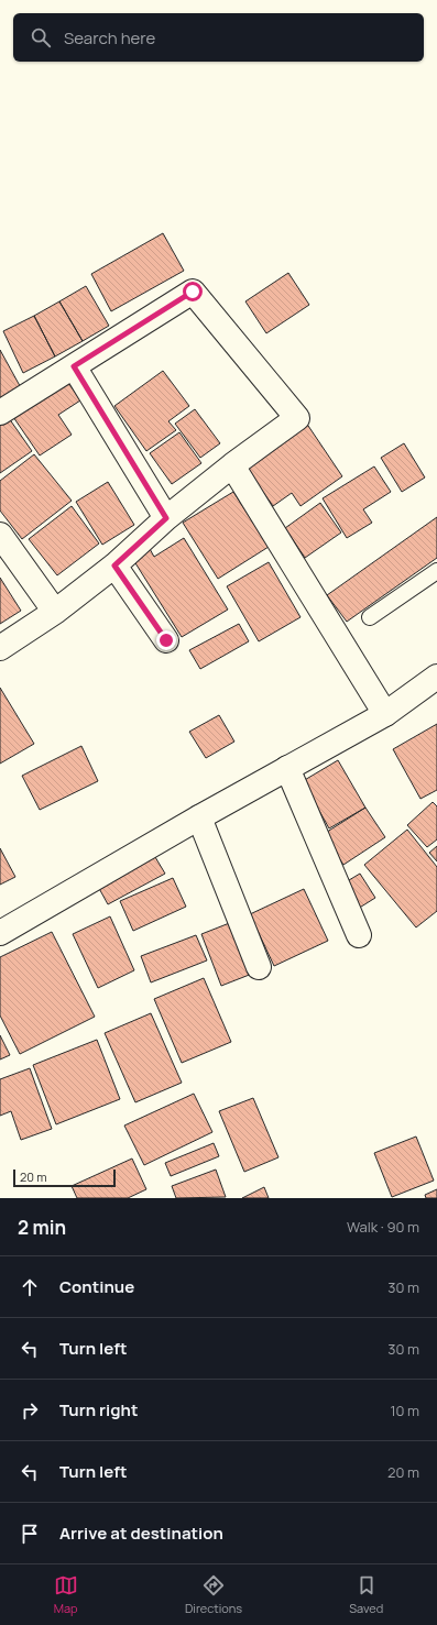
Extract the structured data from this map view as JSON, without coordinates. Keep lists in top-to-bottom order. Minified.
{"scale_bar":"20 m","page":{"search":"Search here","scale":"20 m","heading":["2 min","Walk · 90 m"],"list":[["Continue","30 m"],["Turn left","30 m"],["Turn right","10 m"],["Turn left","20 m"],"Arrive at destination"],"nav":["Map","Directions","Saved"]}}
